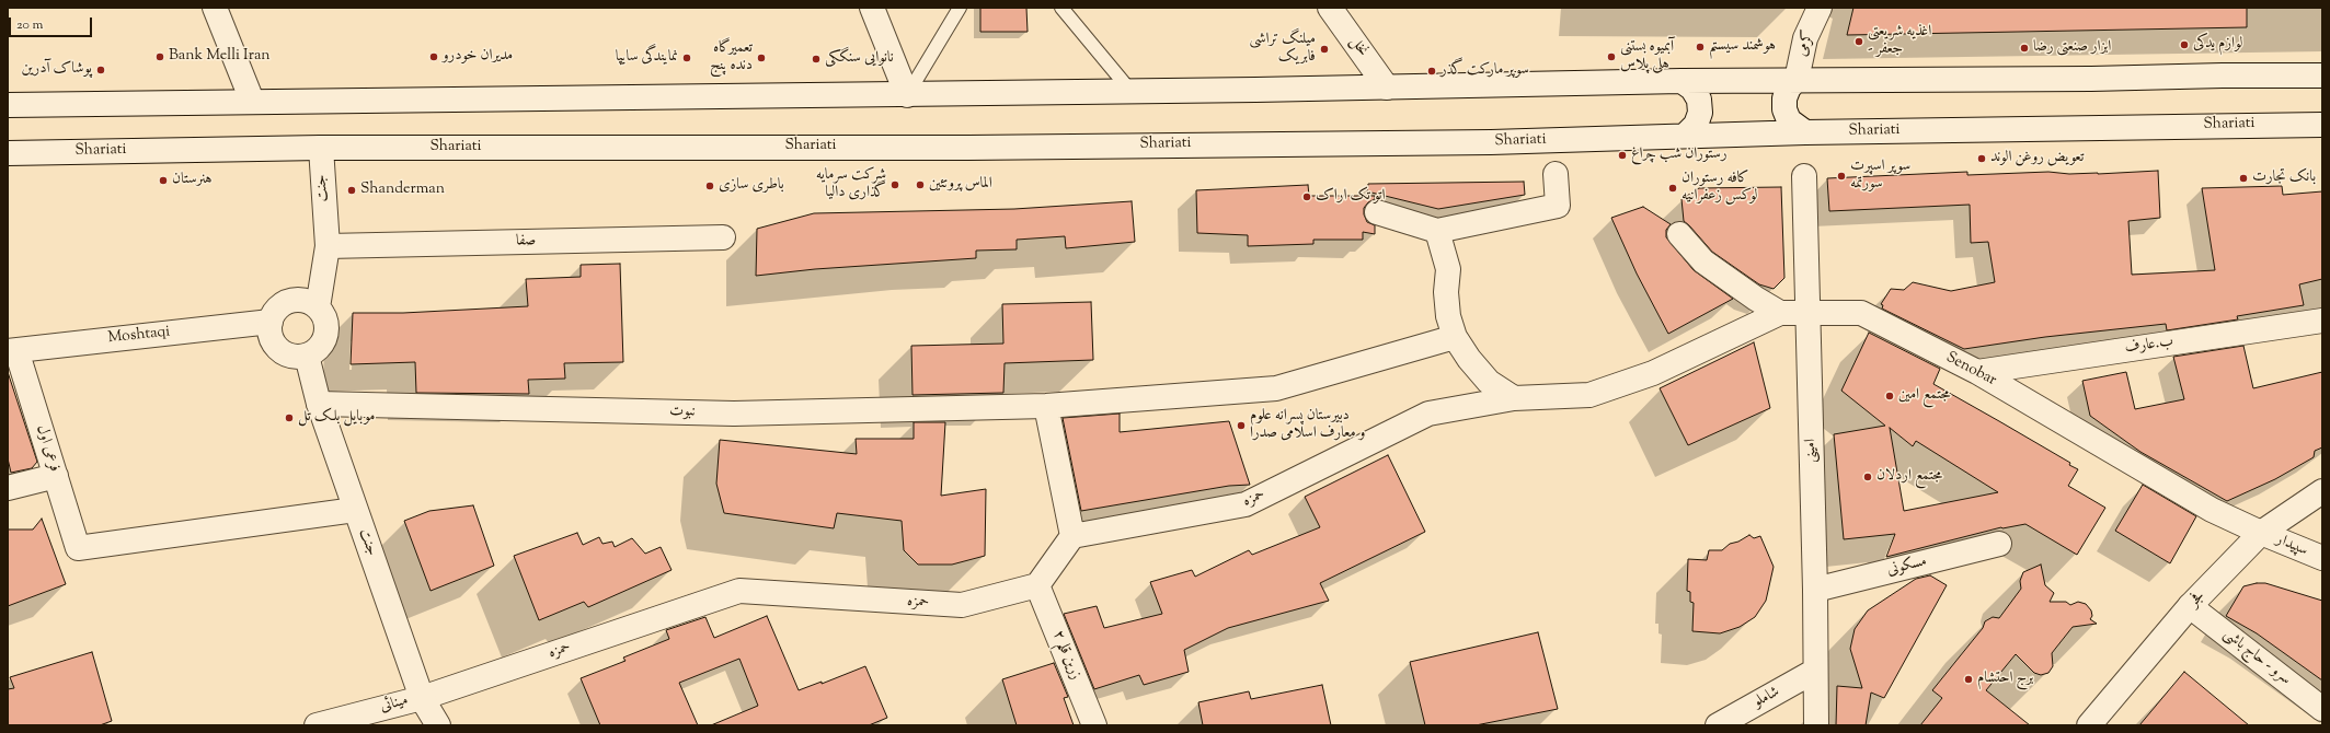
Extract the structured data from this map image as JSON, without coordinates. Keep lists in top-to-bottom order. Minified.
{"streets":{"street":["کرمی","نخل","Shariati","جنت","صفا","Moshtaqi","ب.عارف","Senobar","نبوت","فرعی اول","امینی","حمزه","سپیدار","مسکونی","فجر","زرین قلم ۲","سرو - حاج باشی","شاملو","مینائی"]},"crossings":[["Shariati","جنت"],["جنت","صفا"],["جنت","Moshtaqi"],["جنت","نبوت"],["جنت","فرعی اول"],["جنت","حمزه"],["جنت","مینائی"],["Moshtaqi","فرعی اول"],["ب.عارف","Senobar"],["Senobar","امینی"],["Senobar","حمزه"],["Senobar","سپیدار"],["Senobar","فجر"],["امینی","مسکونی"],["امینی","شاملو"],["حمزه","زرین قلم ۲"],["حمزه","مینائی"],["سپیدار","فجر"],["فجر","سرو - حاج باشی"]],"places":["اغذیه شریعتی - جعفر","لوازم یدکی","هوشمند سیستم","ابزار صنعتی رضا","میلنگ تراشی فابریک","Bank Melli Iran","مدیران خودرو","آبمیوه بستنی هلی پلاس","نمایندگی سایپا","تعمیرگاه دنده پنج","نانوایی سنگکی","پوشاک آدرین","سوپر مارکت گذر","رستوران شب چراغ","تعویض روغن الوند","سوپر اسپرت سورتمه","بانک تجارت","هنرستان","شرکت سرمایه گذاری دالیا","الماس پروتئین","باطری سازی","کافه رستوران لوکس زعفرانیه","Shanderman","اتو تک اراک","مجتمع امین","موبایل بلک تل","دبیرستان پسرانه علوم و معارف اسلامی صدرا","مجتمع اردلان","برج احتشام"],"scale_bar":"20 m"}
